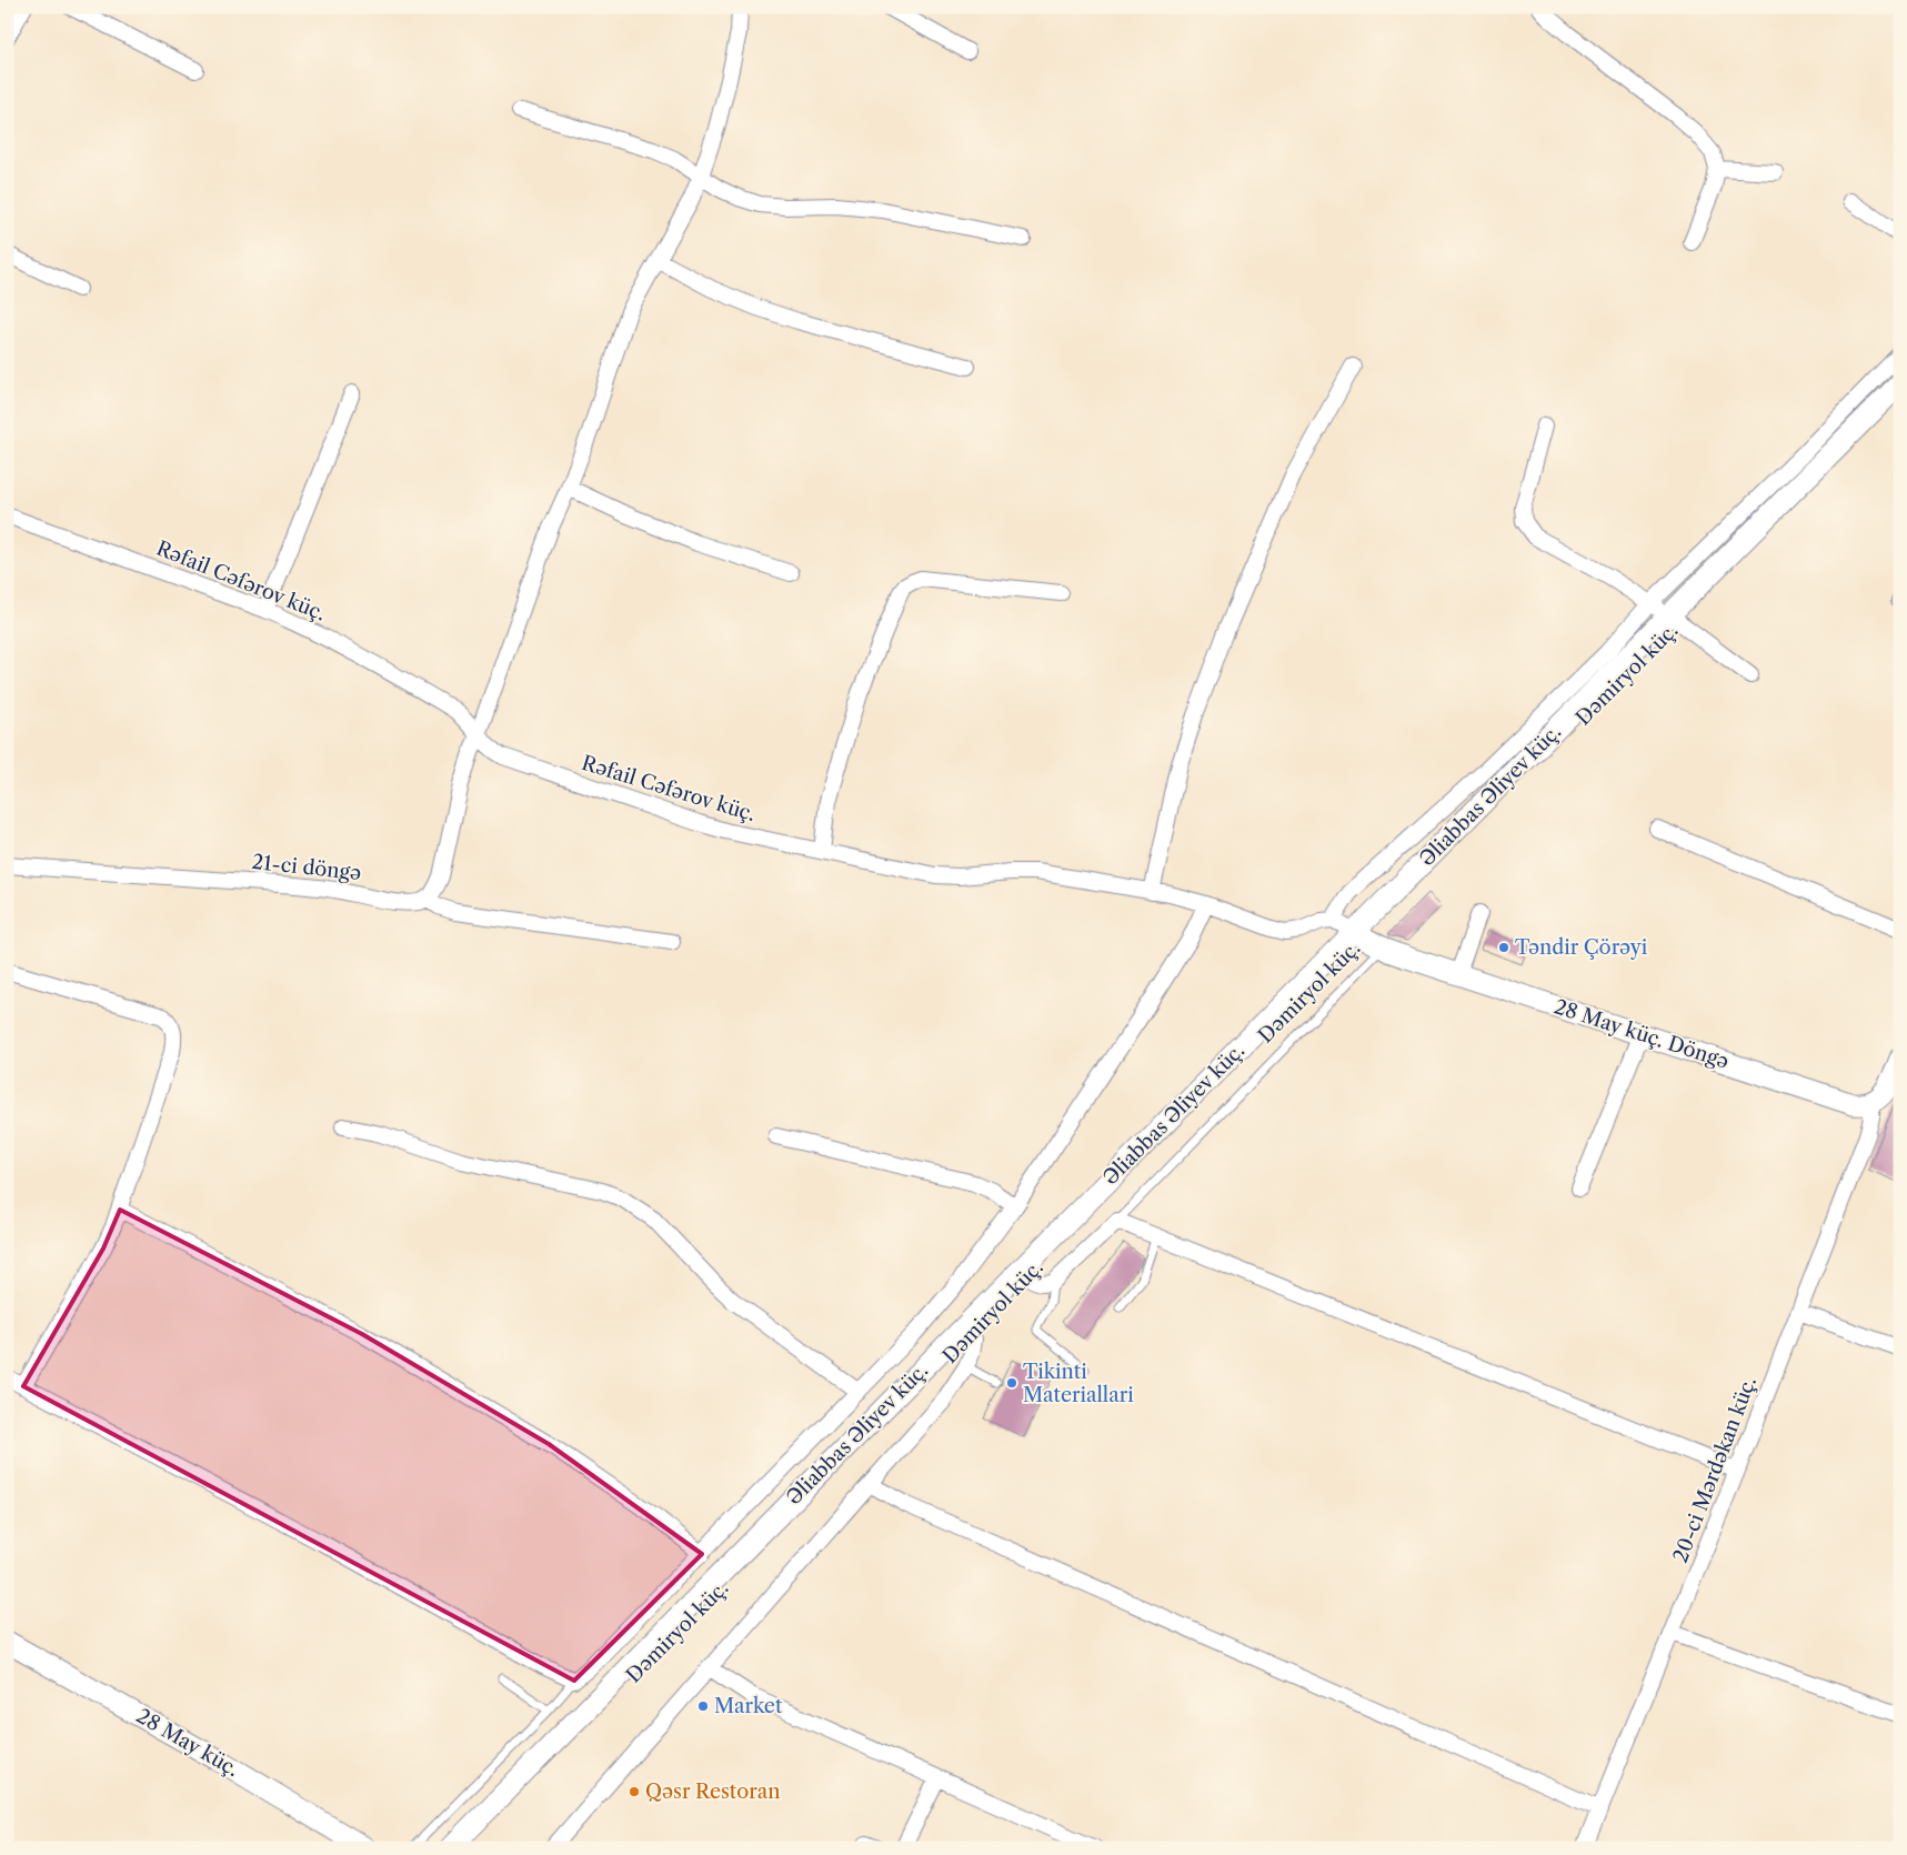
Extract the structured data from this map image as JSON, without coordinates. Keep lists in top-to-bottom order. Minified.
{"streets":{"main road":["Dəmiryol küç.","Əliabbas Əliyev küç.","28 May küç. Döngə","28 May küç."],"street":["Rəfail Cəfərov küç.","21-ci döngə","20-ci Mərdəkan küç."]},"crossings":[["Dəmiryol küç.","Əliabbas Əliyev küç."],["Dəmiryol küç.","28 May küç. Döngə"],["Əliabbas Əliyev küç.","28 May küç. Döngə"],["28 May küç. Döngə","20-ci Mərdəkan küç."]],"places":["Təndir Çörəyi","Tikinti Materiallari","Market","Qəsr Restoran"]}
